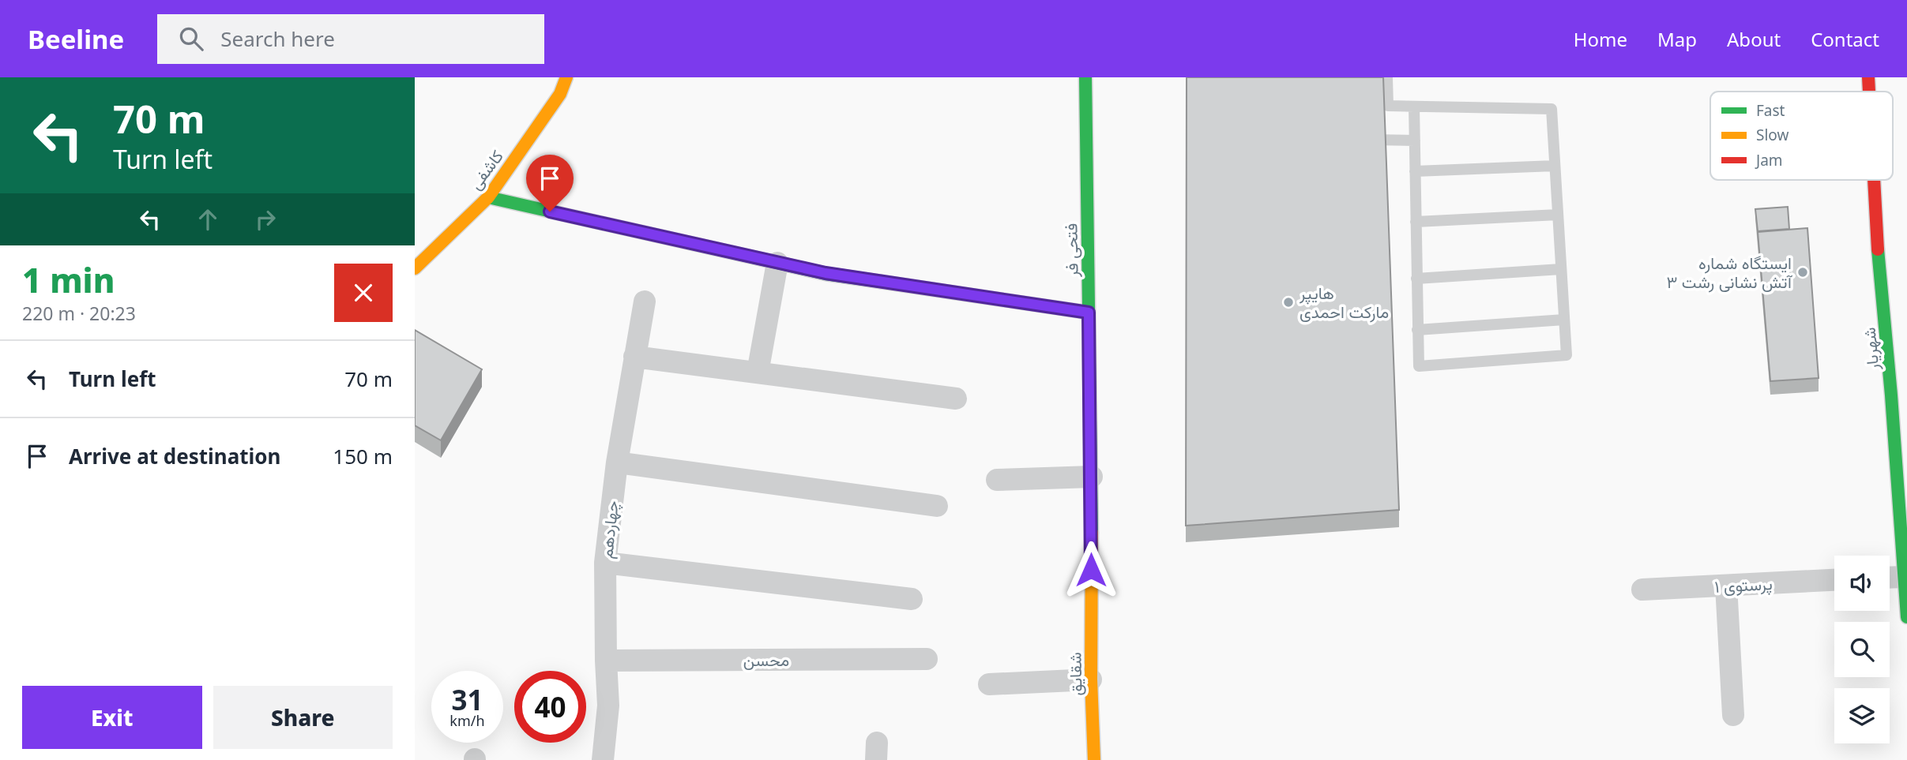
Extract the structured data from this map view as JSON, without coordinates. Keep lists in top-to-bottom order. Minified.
{"streets":{"street":["کاشفی","فتحی فر","شهریار","چهاردهم","پرستوی ۱","محسن","شقایق"]},"crossings":[["فتحی فر","شقایق"],["چهاردهم","محسن"]],"places":["ایستگاه شماره ۳ آتش نشانی رشت","هایپر مارکت احمدی"],"legend":["Fast","Slow","Jam"],"page":{"header":"Beeline","search":"Search here","nav":["Home","Map","About","Contact"],"turn":["70 m","Turn left"],"heading":["1 min","220 m · 20:23"],"list":[{"name":"Turn left","value":"70 m"},{"name":"Arrive at destination","value":"150 m"}],"speed":"31 km/h","limit":"40","buttons":["Exit","Share"]}}
